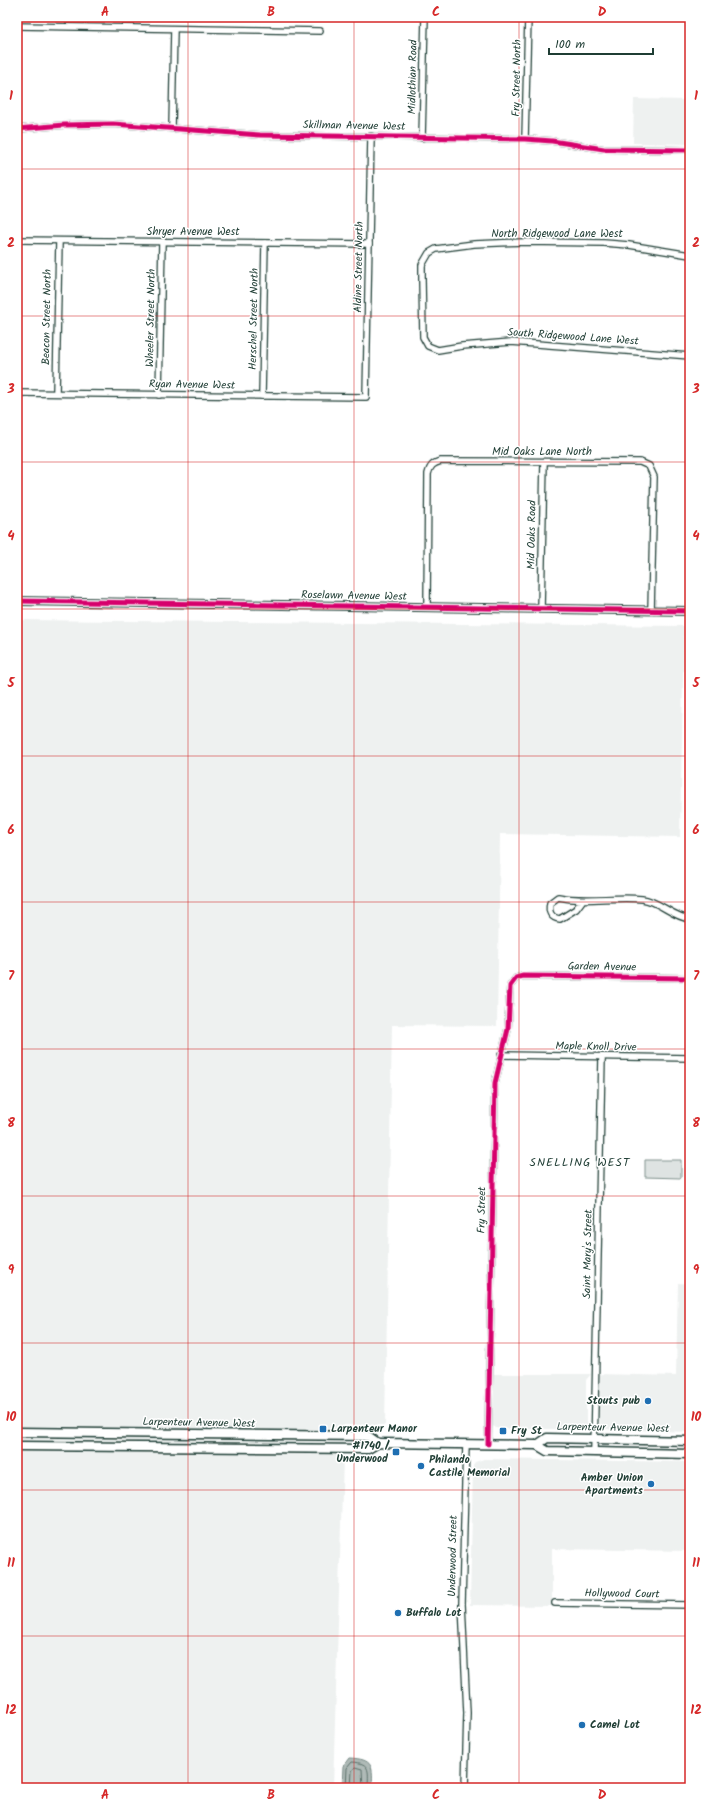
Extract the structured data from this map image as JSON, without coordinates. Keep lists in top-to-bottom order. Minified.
{"streets":{"main road":["Larpenteur Avenue West"],"street":["Midlothian Road","Fry Street North","Skillman Avenue West","Shryer Avenue West","North Ridgewood Lane West","Aldine Street North","Beacon Street North","Wheeler Street North","Herschel Street North","South Ridgewood Lane West","Ryan Avenue West","Mid Oaks Lane North","Mid Oaks Road","Roselawn Avenue West","Garden Avenue","Maple Knoll Drive","Fry Street","Saint Mary's Street","Underwood Street","Hollywood Court"]},"crossings":[["Midlothian Road","Skillman Avenue West"],["Fry Street North","Skillman Avenue West"],["Skillman Avenue West","Aldine Street North"],["Shryer Avenue West","Aldine Street North"],["Shryer Avenue West","Beacon Street North"],["Shryer Avenue West","Wheeler Street North"],["Shryer Avenue West","Herschel Street North"],["North Ridgewood Lane West","South Ridgewood Lane West"],["Aldine Street North","Ryan Avenue West"],["Beacon Street North","Ryan Avenue West"],["Wheeler Street North","Ryan Avenue West"],["Herschel Street North","Ryan Avenue West"],["Mid Oaks Lane North","Mid Oaks Road"],["Mid Oaks Lane North","Roselawn Avenue West"],["Mid Oaks Road","Roselawn Avenue West"],["Garden Avenue","Fry Street"],["Maple Knoll Drive","Fry Street"],["Maple Knoll Drive","Saint Mary's Street"],["Fry Street","Larpenteur Avenue West"],["Saint Mary's Street","Larpenteur Avenue West"],["Larpenteur Avenue West","Underwood Street"]],"districts":["SNELLING WEST"],"places":{"other":["Stouts pub","Philando Castile Memorial","Amber Union Apartments","Buffalo Lot","Camel Lot"],"transit":["Larpenteur Manor","Fry St","#1740 / Underwood"]},"scale_bar":"100 m","grid":{"columns":["A","B","C","D"],"rows":["1","2","3","4","5","6","7","8","9","10","11","12"]}}
